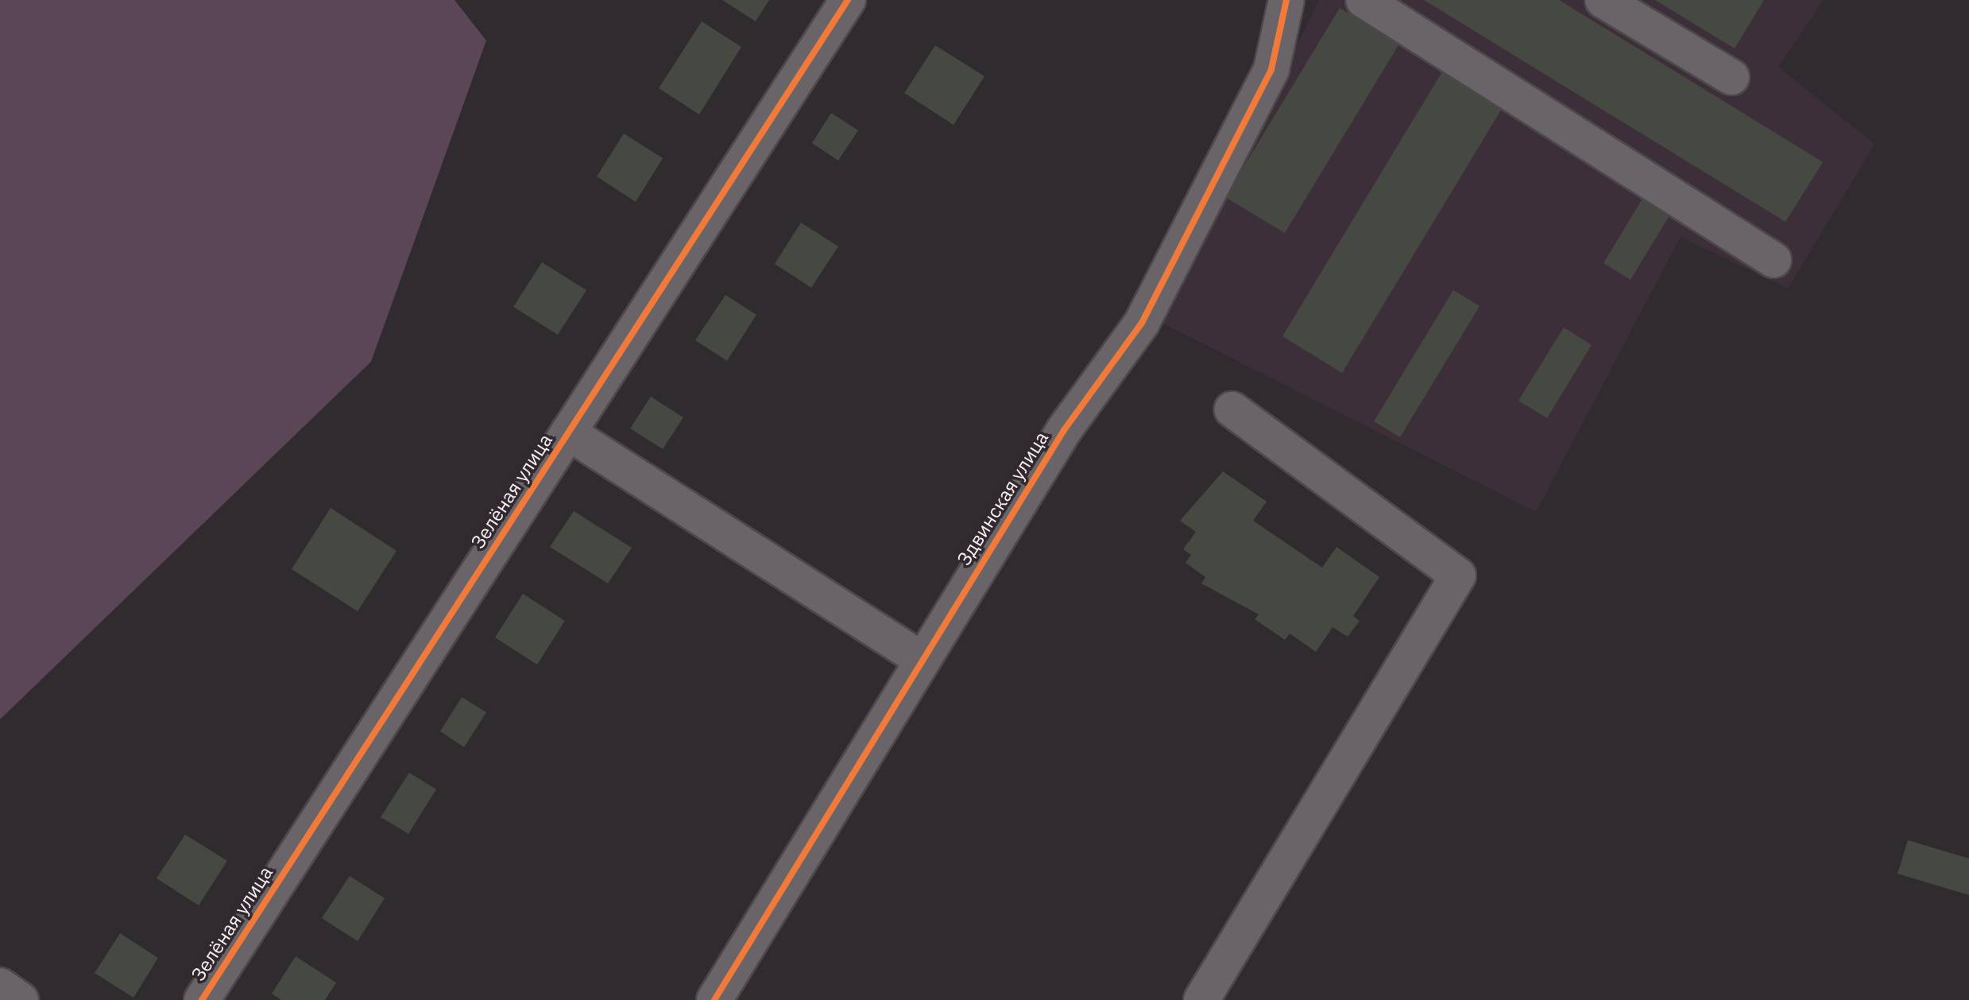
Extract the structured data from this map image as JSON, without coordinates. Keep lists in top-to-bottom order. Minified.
{"streets":{"street":["Зелёная улица","Здвинская улица"]}}
